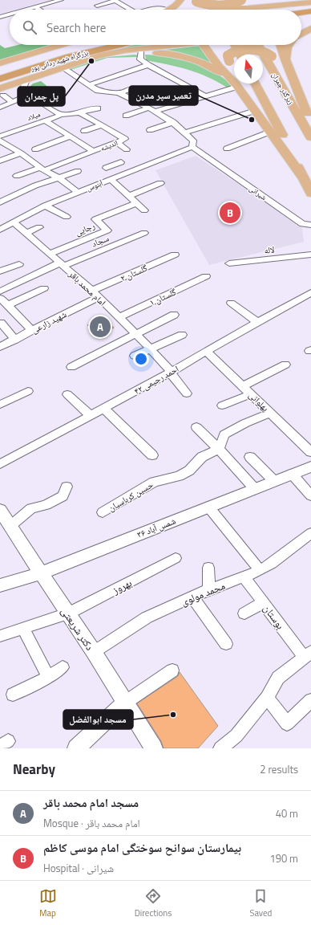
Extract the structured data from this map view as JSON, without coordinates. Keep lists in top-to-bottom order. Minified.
{"streets":{"highway":["بزرگراه شهید ردانی پور"],"main road":["زیرگذر چمران"],"street":["میلاد","اندیشه","آبنوس","شیرانی","رجایی","سجاد","لاله","گلستان ۲","امام محمد باقر","گلستان ۱","شهید زارعی","۴۲ احمد رحیمی","پهلوانی","حسین کرباسیان","شمس آباد ۳۶","بهروز","محمد مولوی","بوستان","دکتر شریعتی"]},"crossings":[["آبنوس","شیرانی"],["آبنوس","امام محمد باقر"],["رجایی","امام محمد باقر"],["سجاد","امام محمد باقر"],["گلستان ۲","امام محمد باقر"],["گلستان ۲","شهید زارعی"],["امام محمد باقر","گلستان ۱"],["امام محمد باقر","شهید زارعی"],["امام محمد باقر","۴۲ احمد رحیمی"],["۴۲ احمد رحیمی","پهلوانی"],["شمس آباد ۳۶","دکتر شریعتی"],["بهروز","دکتر شریعتی"],["محمد مولوی","بوستان"],["محمد مولوی","دکتر شریعتی"]],"places":["پل چمران","تعمیر سپر مدرن","مسجد ابوالفضل"],"north":"top","page":{"search":"Search here","pins":["B","A"],"heading":["Nearby","2 results"],"list":[{"mark":"A","name":"مسجد امام محمد باقر","note":"Mosque · امام محمد باقر","value":"40 m"},{"mark":"B","name":"بیمارستان سوانح سوختگی امام موسی کاظم","note":"Hospital · شیرانی","value":"190 m"}],"nav":["Map","Directions","Saved"]}}
